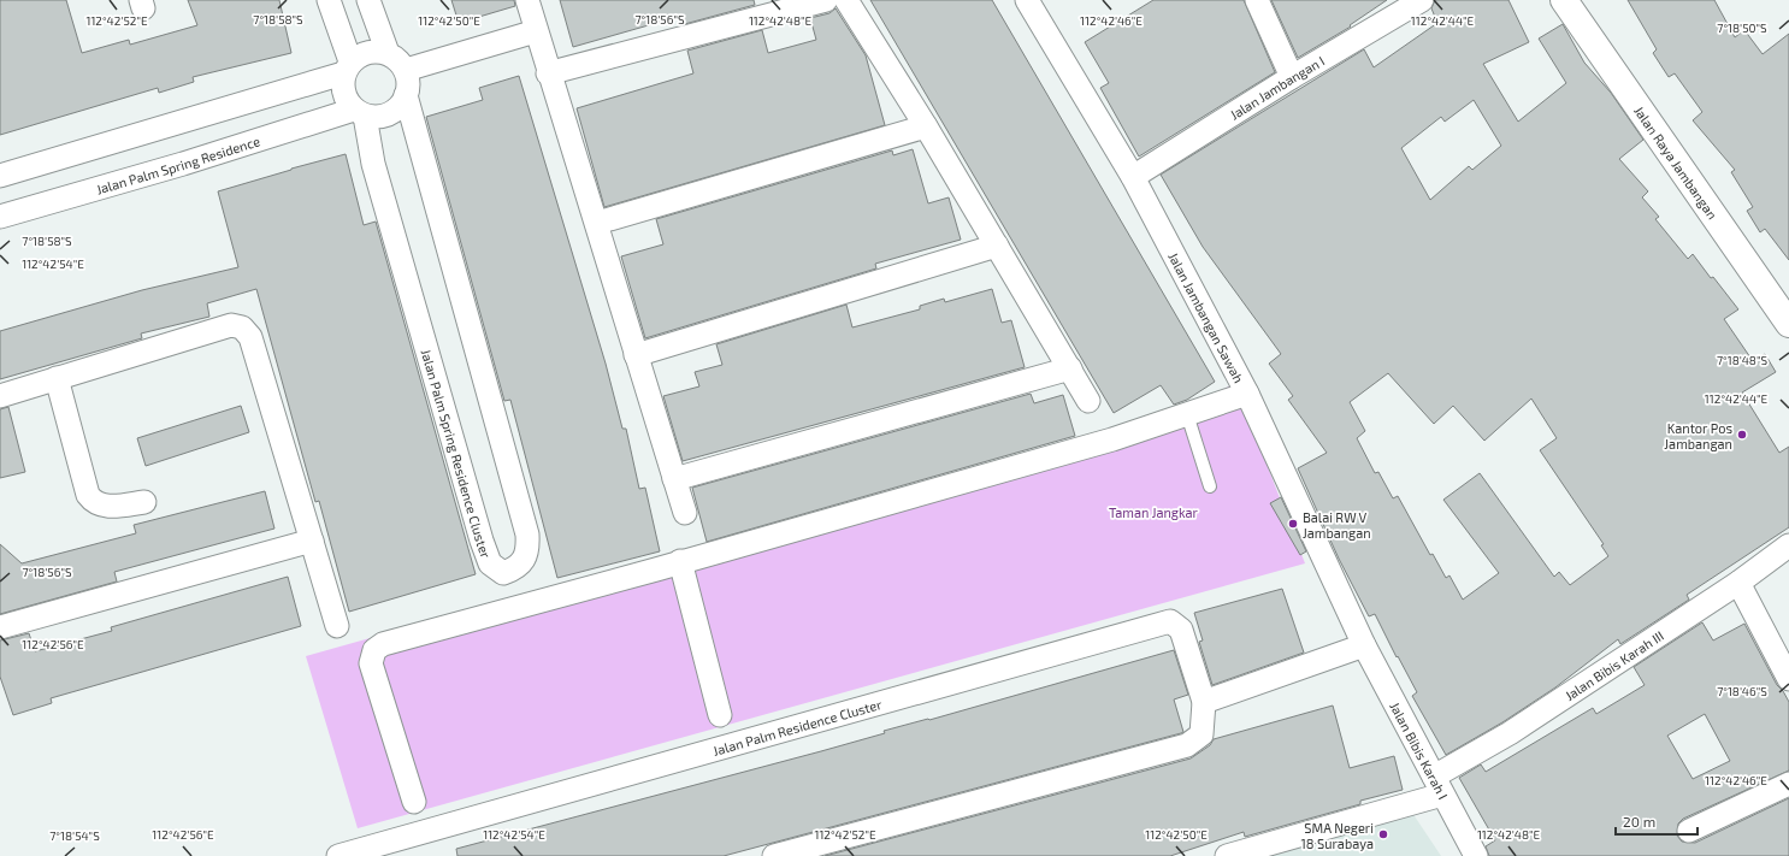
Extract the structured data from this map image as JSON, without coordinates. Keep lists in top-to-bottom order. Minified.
{"streets":{"main road":["Jalan Raya Jambangan"],"street":["Jalan Jambangan I","Jalan Palm Spring Residence","Jalan Jambangan Sawah","Jalan Palm Spring Residence Cluster","Jalan Bibis Karah III","Jalan Palm Residence Cluster","Jalan Bibis Karah I"]},"crossings":[["Jalan Jambangan I","Jalan Jambangan Sawah"],["Jalan Palm Spring Residence","Jalan Palm Spring Residence Cluster"],["Jalan Jambangan Sawah","Jalan Bibis Karah I"],["Jalan Bibis Karah III","Jalan Bibis Karah I"]],"parks":["Taman Jangkar"],"places":["Kantor Pos Jambangan","Balai RW V Jambangan","SMA Negeri 18 Surabaya"],"scale_bar":"20 m","coordinates":["7°18'58\"S","7°18'56\"S","112°42'52\"E","112°42'50\"E","112°42'48\"E","112°42'46\"E","112°42'44\"E","7°18'50\"S","112°42'54\"E","7°18'48\"S","112°42'56\"E","7°18'46\"S","7°18'54\"S"]}
